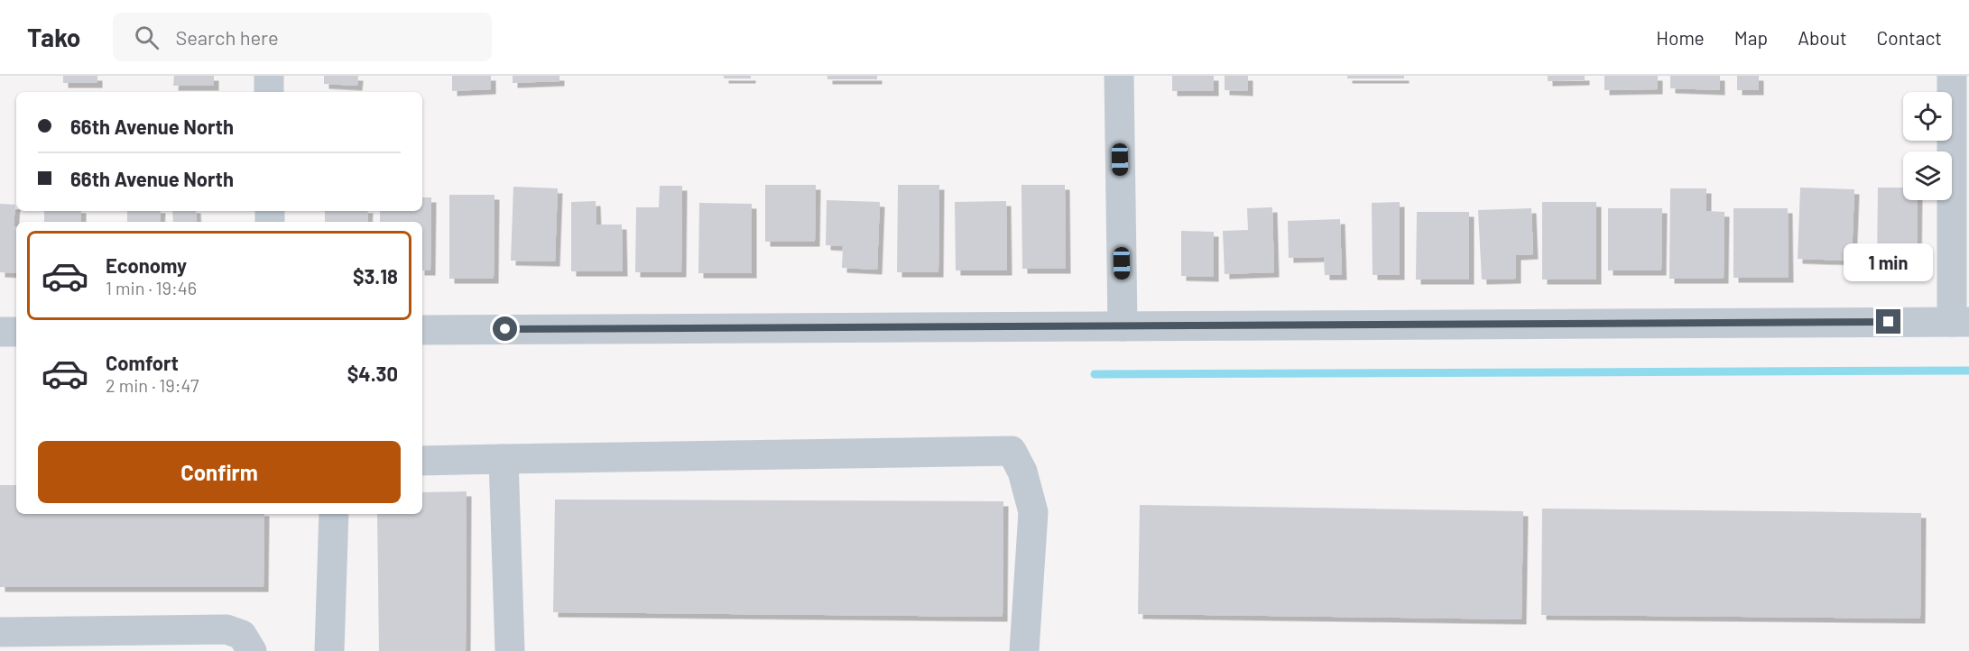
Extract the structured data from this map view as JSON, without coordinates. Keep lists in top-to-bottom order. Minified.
{"page":{"header":"Tako","search":"Search here","nav":["Home","Map","About","Contact"],"banner":["66th Avenue North","66th Avenue North"],"list":[{"name":"Economy","note":"1 min · 19:46","value":"$3.18"},{"name":"Comfort","note":"2 min · 19:47","value":"$4.30"}],"bubble":"1 min","buttons":"Confirm"}}
